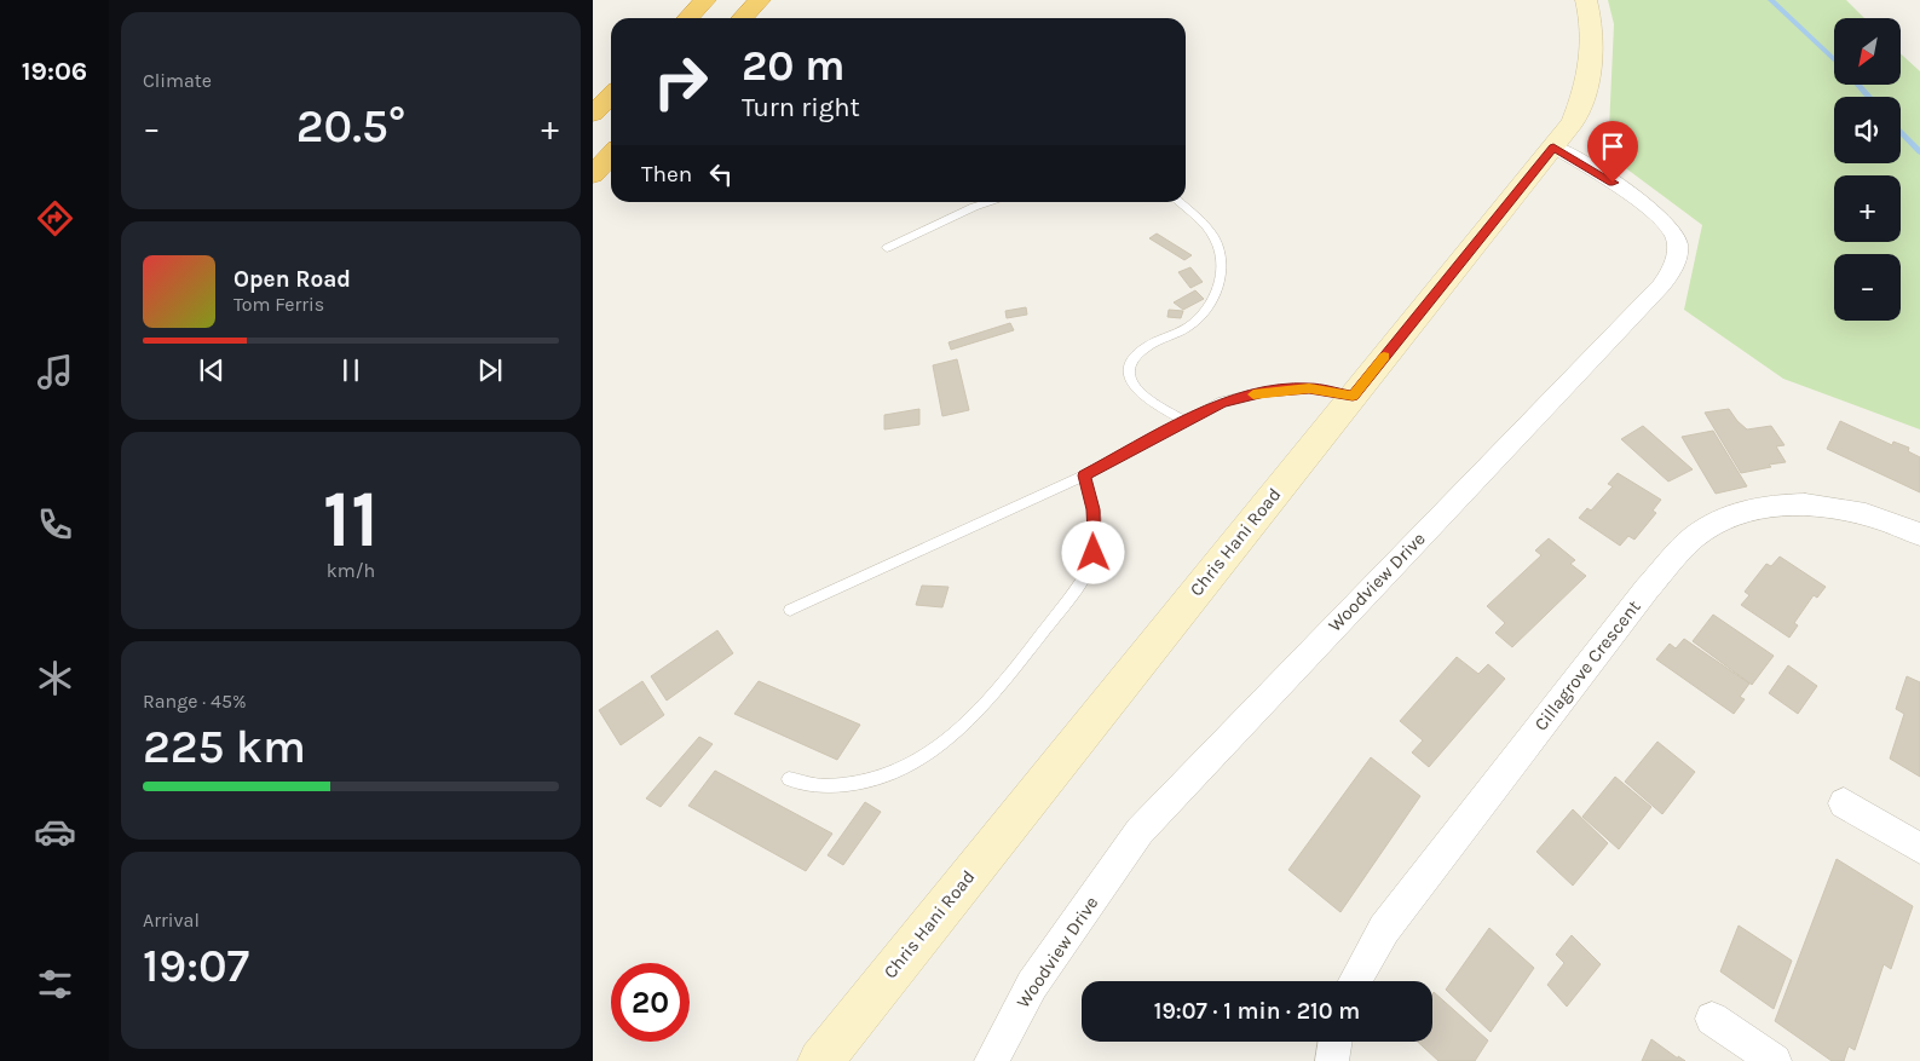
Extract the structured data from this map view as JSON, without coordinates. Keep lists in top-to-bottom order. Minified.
{"streets":{"street":["Chris Hani Road","Woodview Drive","Cillagrove Crescent"]},"crossings":[["Chris Hani Road","Woodview Drive"]],"north":"bottom left","page":{"tabs":"19:06","tile":["Climate",["11","km/h"],["Range · 45%","225 km"],["Arrival","19:07"]],"map_buttons":["+","−"],"turn":["20 m","Turn right"],"heat":["−","20.5°","+"],"then":"Then","song":["Open Road","Tom Ferris"],"limit":"20","trip":"19:07 · 1 min · 210 m"}}
